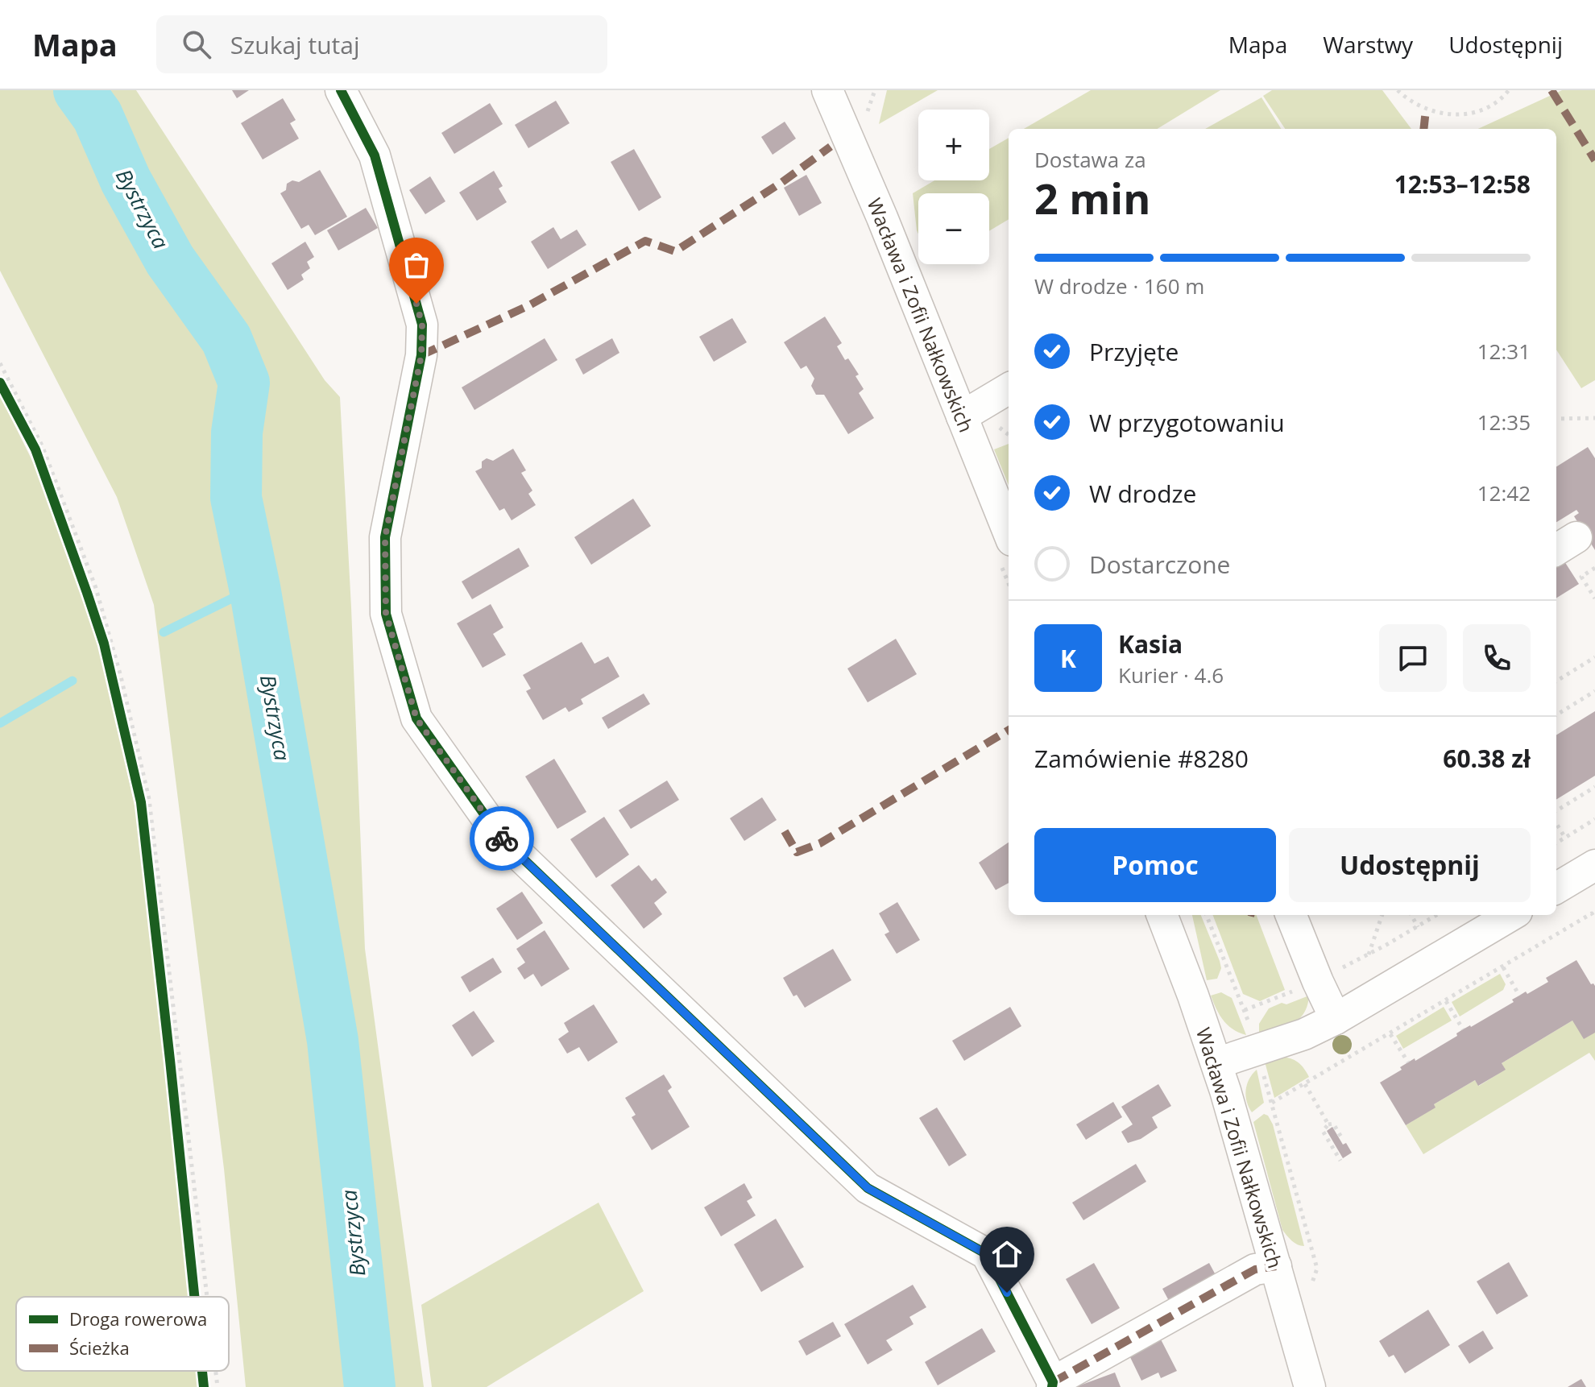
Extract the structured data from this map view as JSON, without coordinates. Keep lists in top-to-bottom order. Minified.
{"streets":{"street":["Wacława i Zofii Nałkowskich"]},"water":["Bystrzyca"],"legend":["Droga rowerowa","Ścieżka"],"page":{"header":"Mapa","search":"Szukaj tutaj","nav":["Mapa","Warstwy","Udostępnij"],"map_buttons":["+","−"],"heading":["2 min","Dostawa za","12:53–12:58"],"panel":["Kasia","Kurier · 4.6","Zamówienie #8280","60.38 zł"],"bar":"W drodze · 160 m","list":[["Przyjęte","12:31"],["W przygotowaniu","12:35"],["W drodze","12:42"],"Dostarczone"],"round":"K","buttons":["Pomoc","Udostępnij"]}}
